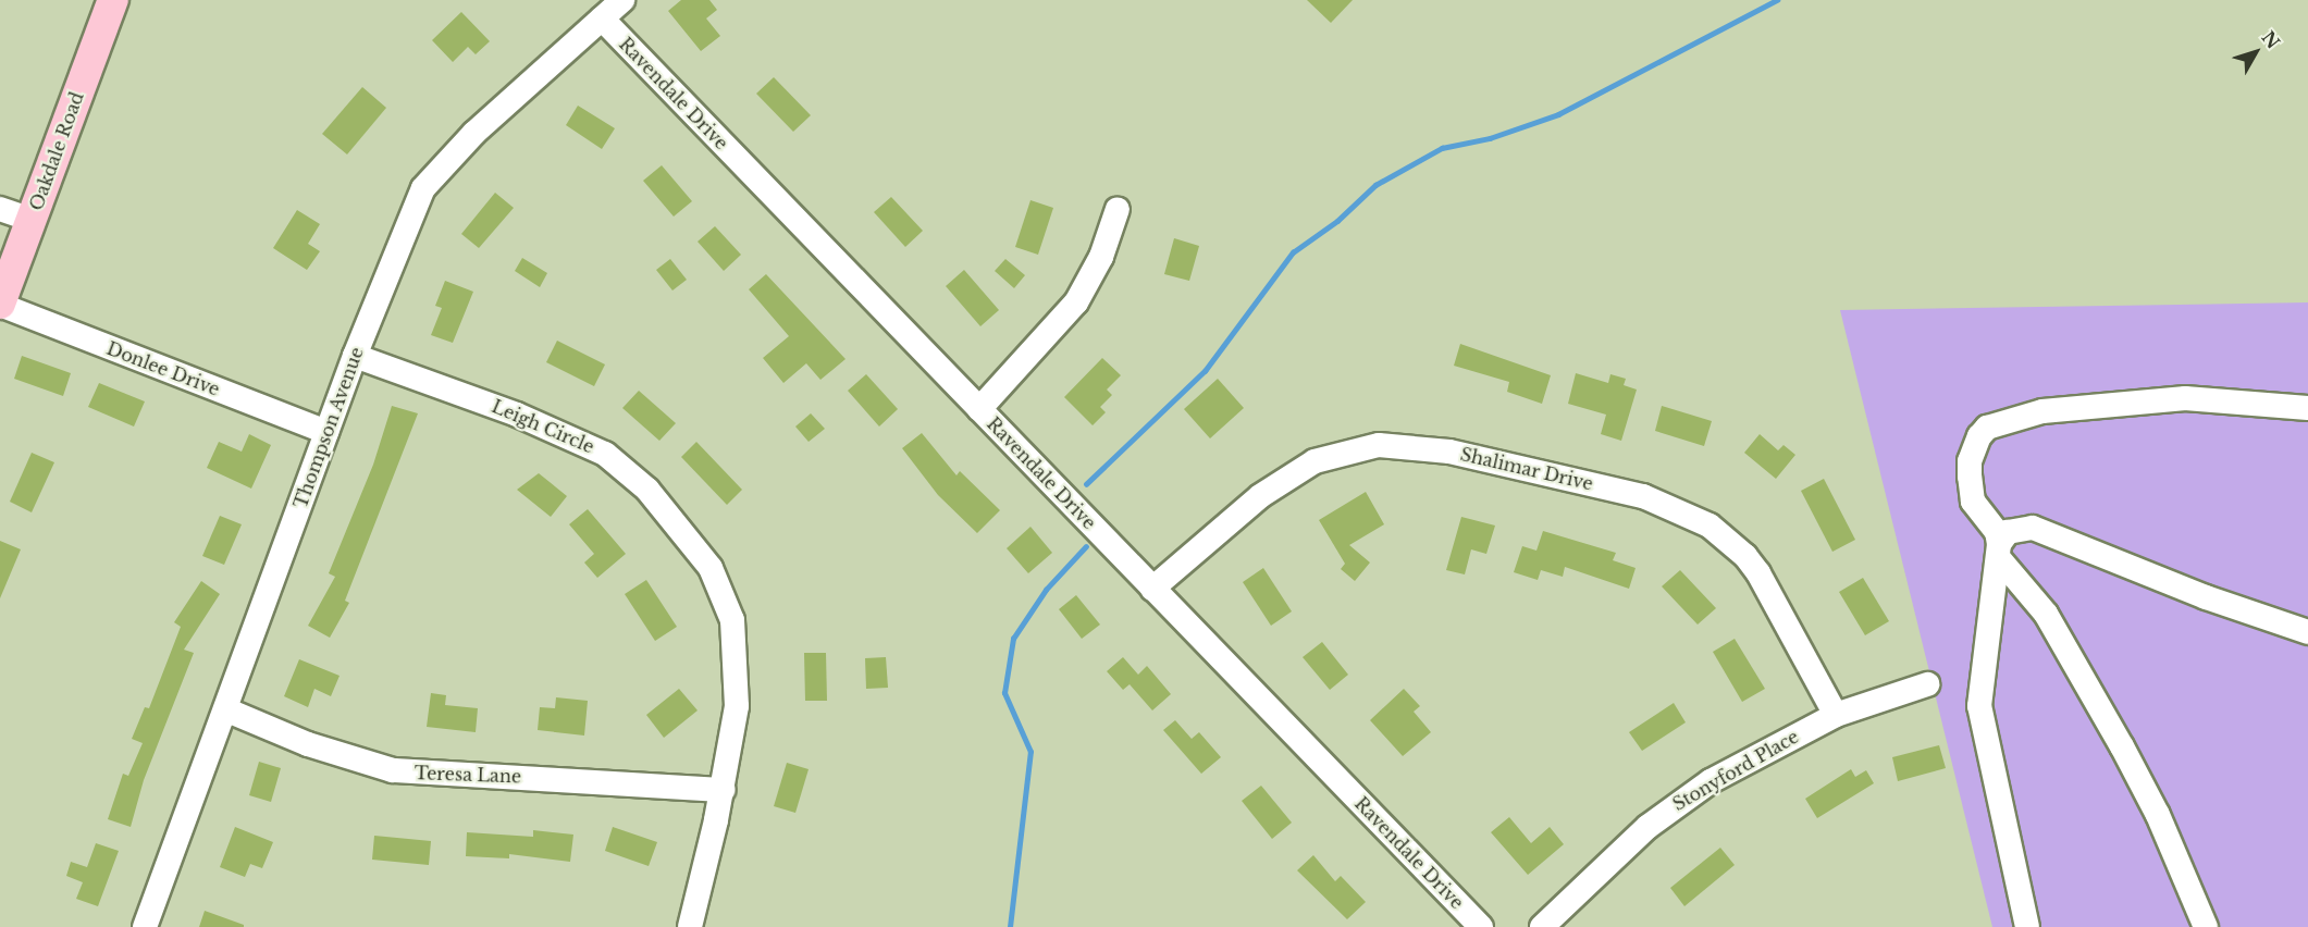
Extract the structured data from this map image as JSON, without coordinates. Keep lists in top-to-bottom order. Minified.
{"streets":{"main road":["Oakdale Road"],"street":["Ravendale Drive","Donlee Drive","Leigh Circle","Thompson Avenue","Shalimar Drive","Stonyford Place","Teresa Lane"]},"crossings":[["Ravendale Drive","Thompson Avenue"],["Ravendale Drive","Shalimar Drive"],["Oakdale Road","Donlee Drive"],["Donlee Drive","Thompson Avenue"],["Leigh Circle","Thompson Avenue"],["Leigh Circle","Teresa Lane"],["Thompson Avenue","Teresa Lane"],["Shalimar Drive","Stonyford Place"]],"north":"top right"}
